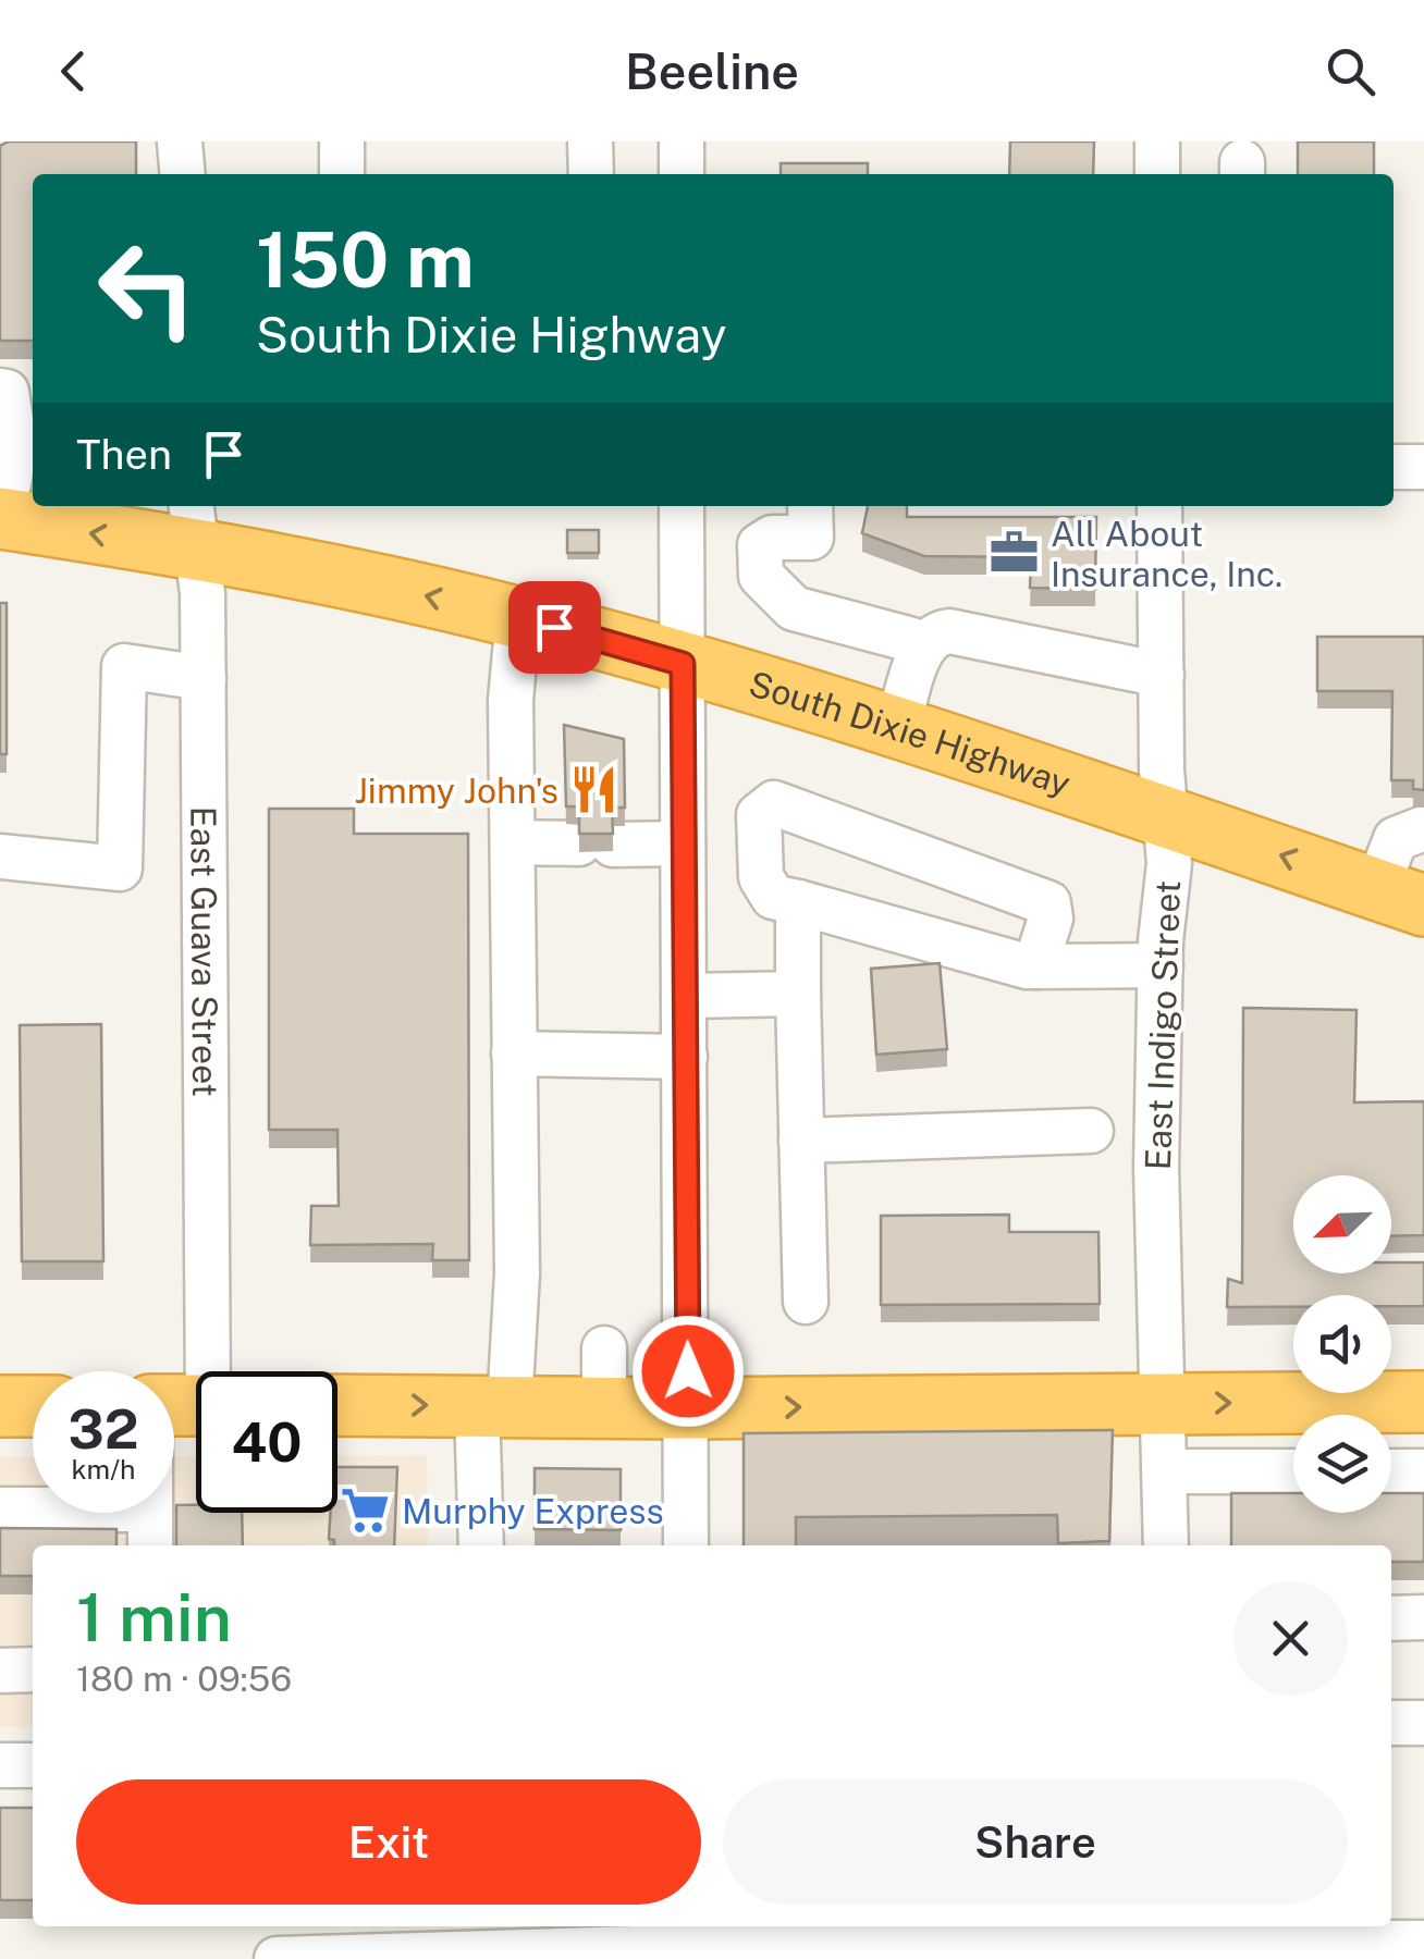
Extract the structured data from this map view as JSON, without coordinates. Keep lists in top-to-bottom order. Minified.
{"streets":{"highway":["South Dixie Highway"],"street":["East Guava Street","East Indigo Street"]},"crossings":[["South Dixie Highway","East Guava Street"],["South Dixie Highway","East Indigo Street"]],"one_way":["South Dixie Highway"],"places":{"office":["All About Insurance, Inc."],"restaurant":["Jimmy John's"],"supermarket":["Murphy Express"]},"north":"bottom left","page":{"header":"Beeline","turn":["150 m","South Dixie Highway"],"then":"Then","speed":"32 km/h","limit":"40","heading":["1 min","180 m · 09:56"],"buttons":["Exit","Share"]}}
